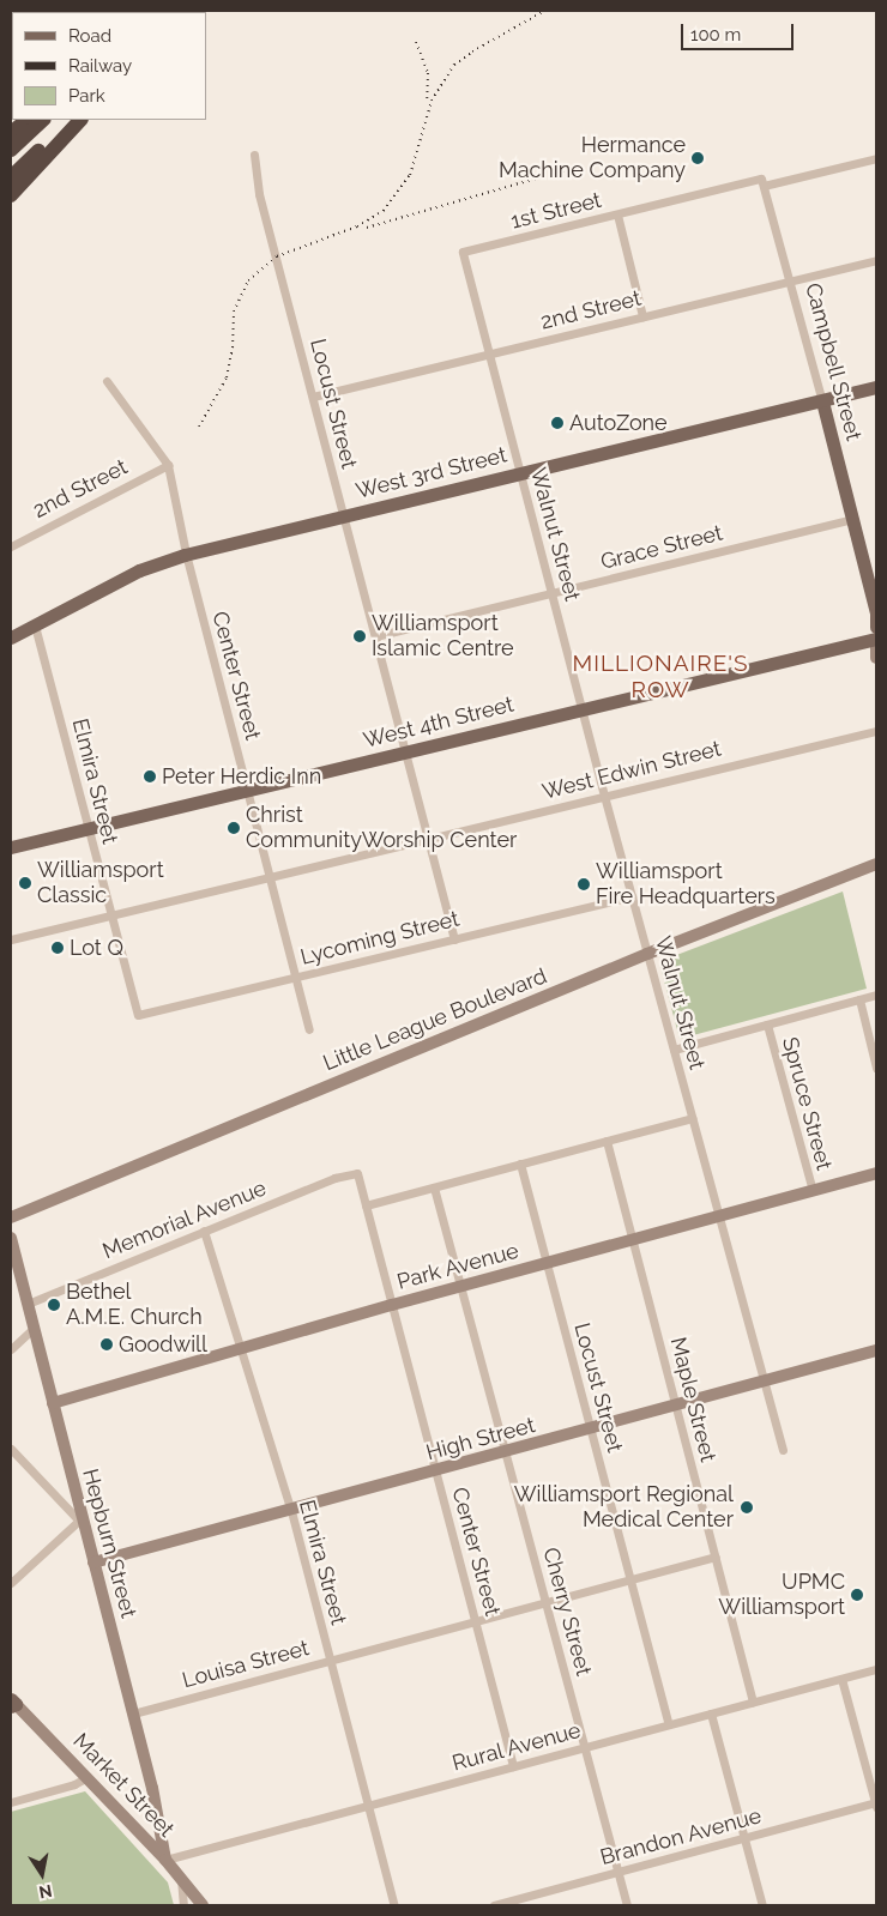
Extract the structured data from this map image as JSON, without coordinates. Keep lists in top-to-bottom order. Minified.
{"streets":{"main road":["Campbell Street","West 3rd Street","West 4th Street"],"street":["1st Street","2nd Street","Locust Street","Walnut Street","Grace Street","Center Street","West Edwin Street","Elmira Street","Lycoming Street","Little League Boulevard","Spruce Street","Memorial Avenue","Park Avenue","Maple Street","High Street","Hepburn Street","Cherry Street","Louisa Street","Rural Avenue","Market Street","Brandon Avenue"]},"crossings":[["1st Street","Campbell Street"],["1st Street","Walnut Street"],["2nd Street","Campbell Street"],["2nd Street","Locust Street"],["2nd Street","Walnut Street"],["2nd Street","Center Street"],["Campbell Street","West 3rd Street"],["Campbell Street","Grace Street"],["Locust Street","West 3rd Street"],["Locust Street","Grace Street"],["Locust Street","West 4th Street"],["Locust Street","West Edwin Street"],["Locust Street","Lycoming Street"],["Locust Street","Park Avenue"],["Locust Street","High Street"],["Locust Street","Louisa Street"],["Locust Street","Rural Avenue"],["West 3rd Street","Walnut Street"],["West 3rd Street","Center Street"],["West 3rd Street","Elmira Street"],["Walnut Street","Grace Street"],["Walnut Street","West 4th Street"],["Walnut Street","West Edwin Street"],["Walnut Street","Lycoming Street"],["Walnut Street","Little League Boulevard"],["Walnut Street","Park Avenue"],["Walnut Street","High Street"],["Center Street","West 4th Street"],["Center Street","West Edwin Street"],["Center Street","Lycoming Street"],["Center Street","Memorial Avenue"],["Center Street","Park Avenue"],["Center Street","High Street"],["Center Street","Louisa Street"],["Center Street","Rural Avenue"],["West 4th Street","Elmira Street"],["West Edwin Street","Elmira Street"],["Elmira Street","Lycoming Street"],["Elmira Street","Memorial Avenue"],["Elmira Street","Park Avenue"],["Elmira Street","High Street"],["Elmira Street","Louisa Street"],["Elmira Street","Rural Avenue"],["Spruce Street","Park Avenue"],["Memorial Avenue","Hepburn Street"],["Park Avenue","Maple Street"],["Park Avenue","Hepburn Street"],["Park Avenue","Cherry Street"],["Maple Street","High Street"],["Maple Street","Louisa Street"],["Maple Street","Rural Avenue"],["High Street","Hepburn Street"],["High Street","Cherry Street"],["Hepburn Street","Louisa Street"],["Hepburn Street","Rural Avenue"],["Hepburn Street","Market Street"],["Cherry Street","Louisa Street"],["Cherry Street","Rural Avenue"],["Cherry Street","Brandon Avenue"],["Rural Avenue","Market Street"]],"districts":["MILLIONAIRE'S ROW"],"places":["Hermance Machine Company","AutoZone","Williamsport Islamic Centre","Peter Herdic Inn","Christ CommunityWorship Center","Williamsport Classic","Williamsport Fire Headquarters","Lot Q","Bethel A.M.E. Church","Goodwill","Williamsport Regional Medical Center","UPMC Williamsport"],"legend":["Road","Railway","Park"],"scale_bar":"100 m","north":"bottom"}
